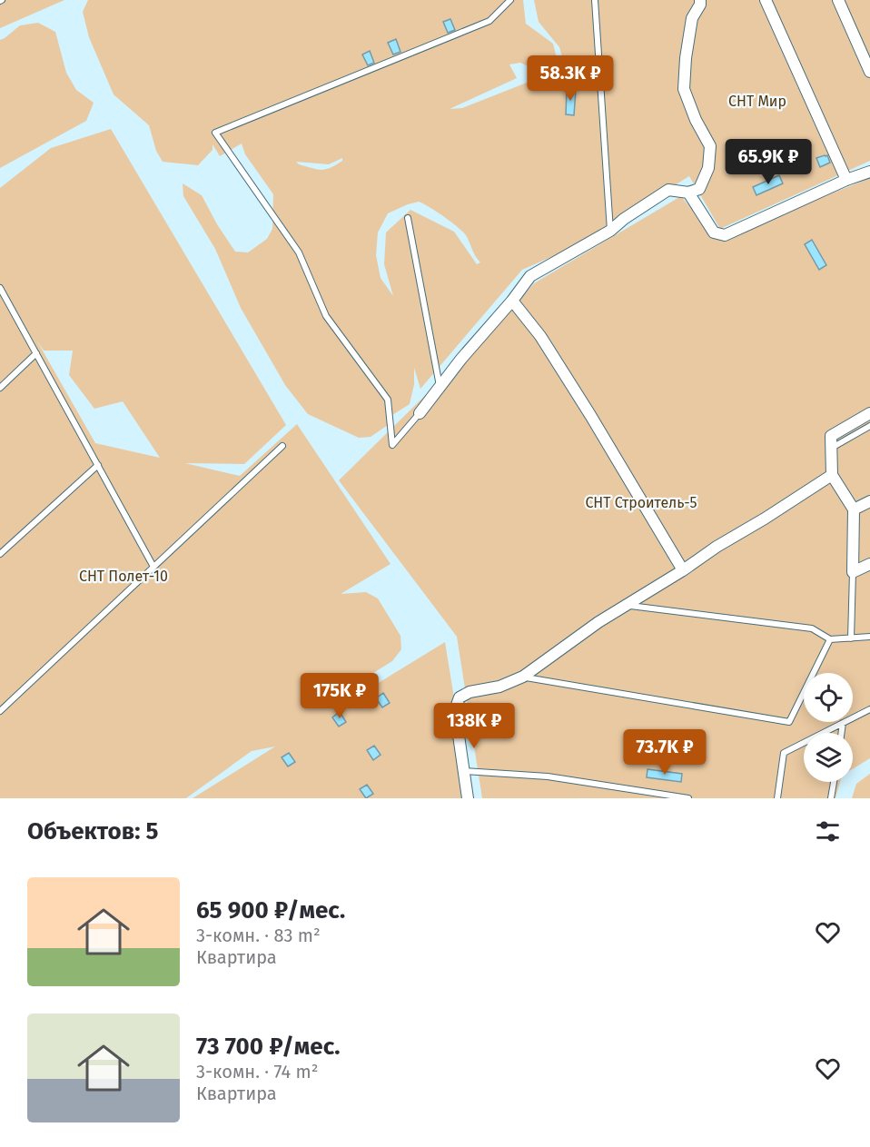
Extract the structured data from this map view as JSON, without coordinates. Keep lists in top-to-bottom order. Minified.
{"parks":["СНТ Мир","СНТ Строитель-5","СНТ Полет-10"],"page":{"price":["58.3K ₽","65.9K ₽","175K ₽","138K ₽","73.7K ₽"],"heading":"Объектов: 5","list":[{"name":"65 900 ₽/мес.","note":"3-комн. · 83 m² · Квартира"},{"name":"73 700 ₽/мес.","note":"3-комн. · 74 m² · Квартира"}]}}
